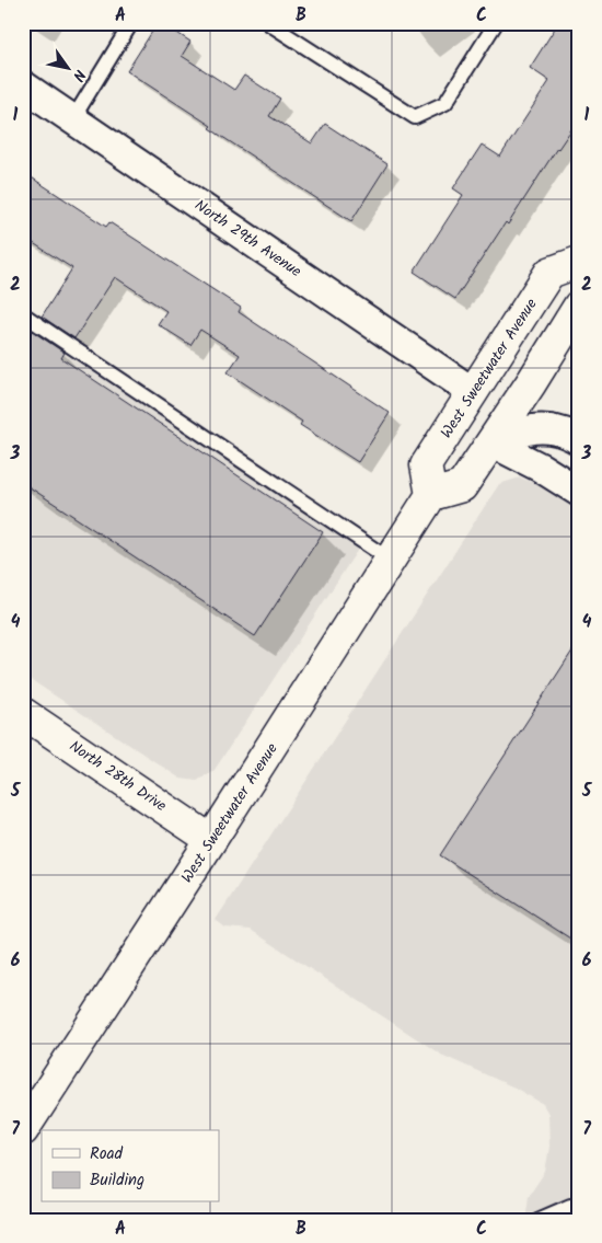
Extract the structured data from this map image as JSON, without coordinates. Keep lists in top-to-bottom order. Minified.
{"streets":{"street":["North 29th Avenue","West Sweetwater Avenue","North 28th Drive"]},"crossings":[["North 29th Avenue","West Sweetwater Avenue"],["West Sweetwater Avenue","North 28th Drive"]],"legend":["Road","Building"],"north":"bottom right","grid":{"columns":["A","B","C"],"rows":["1","2","3","4","5","6","7"]}}
